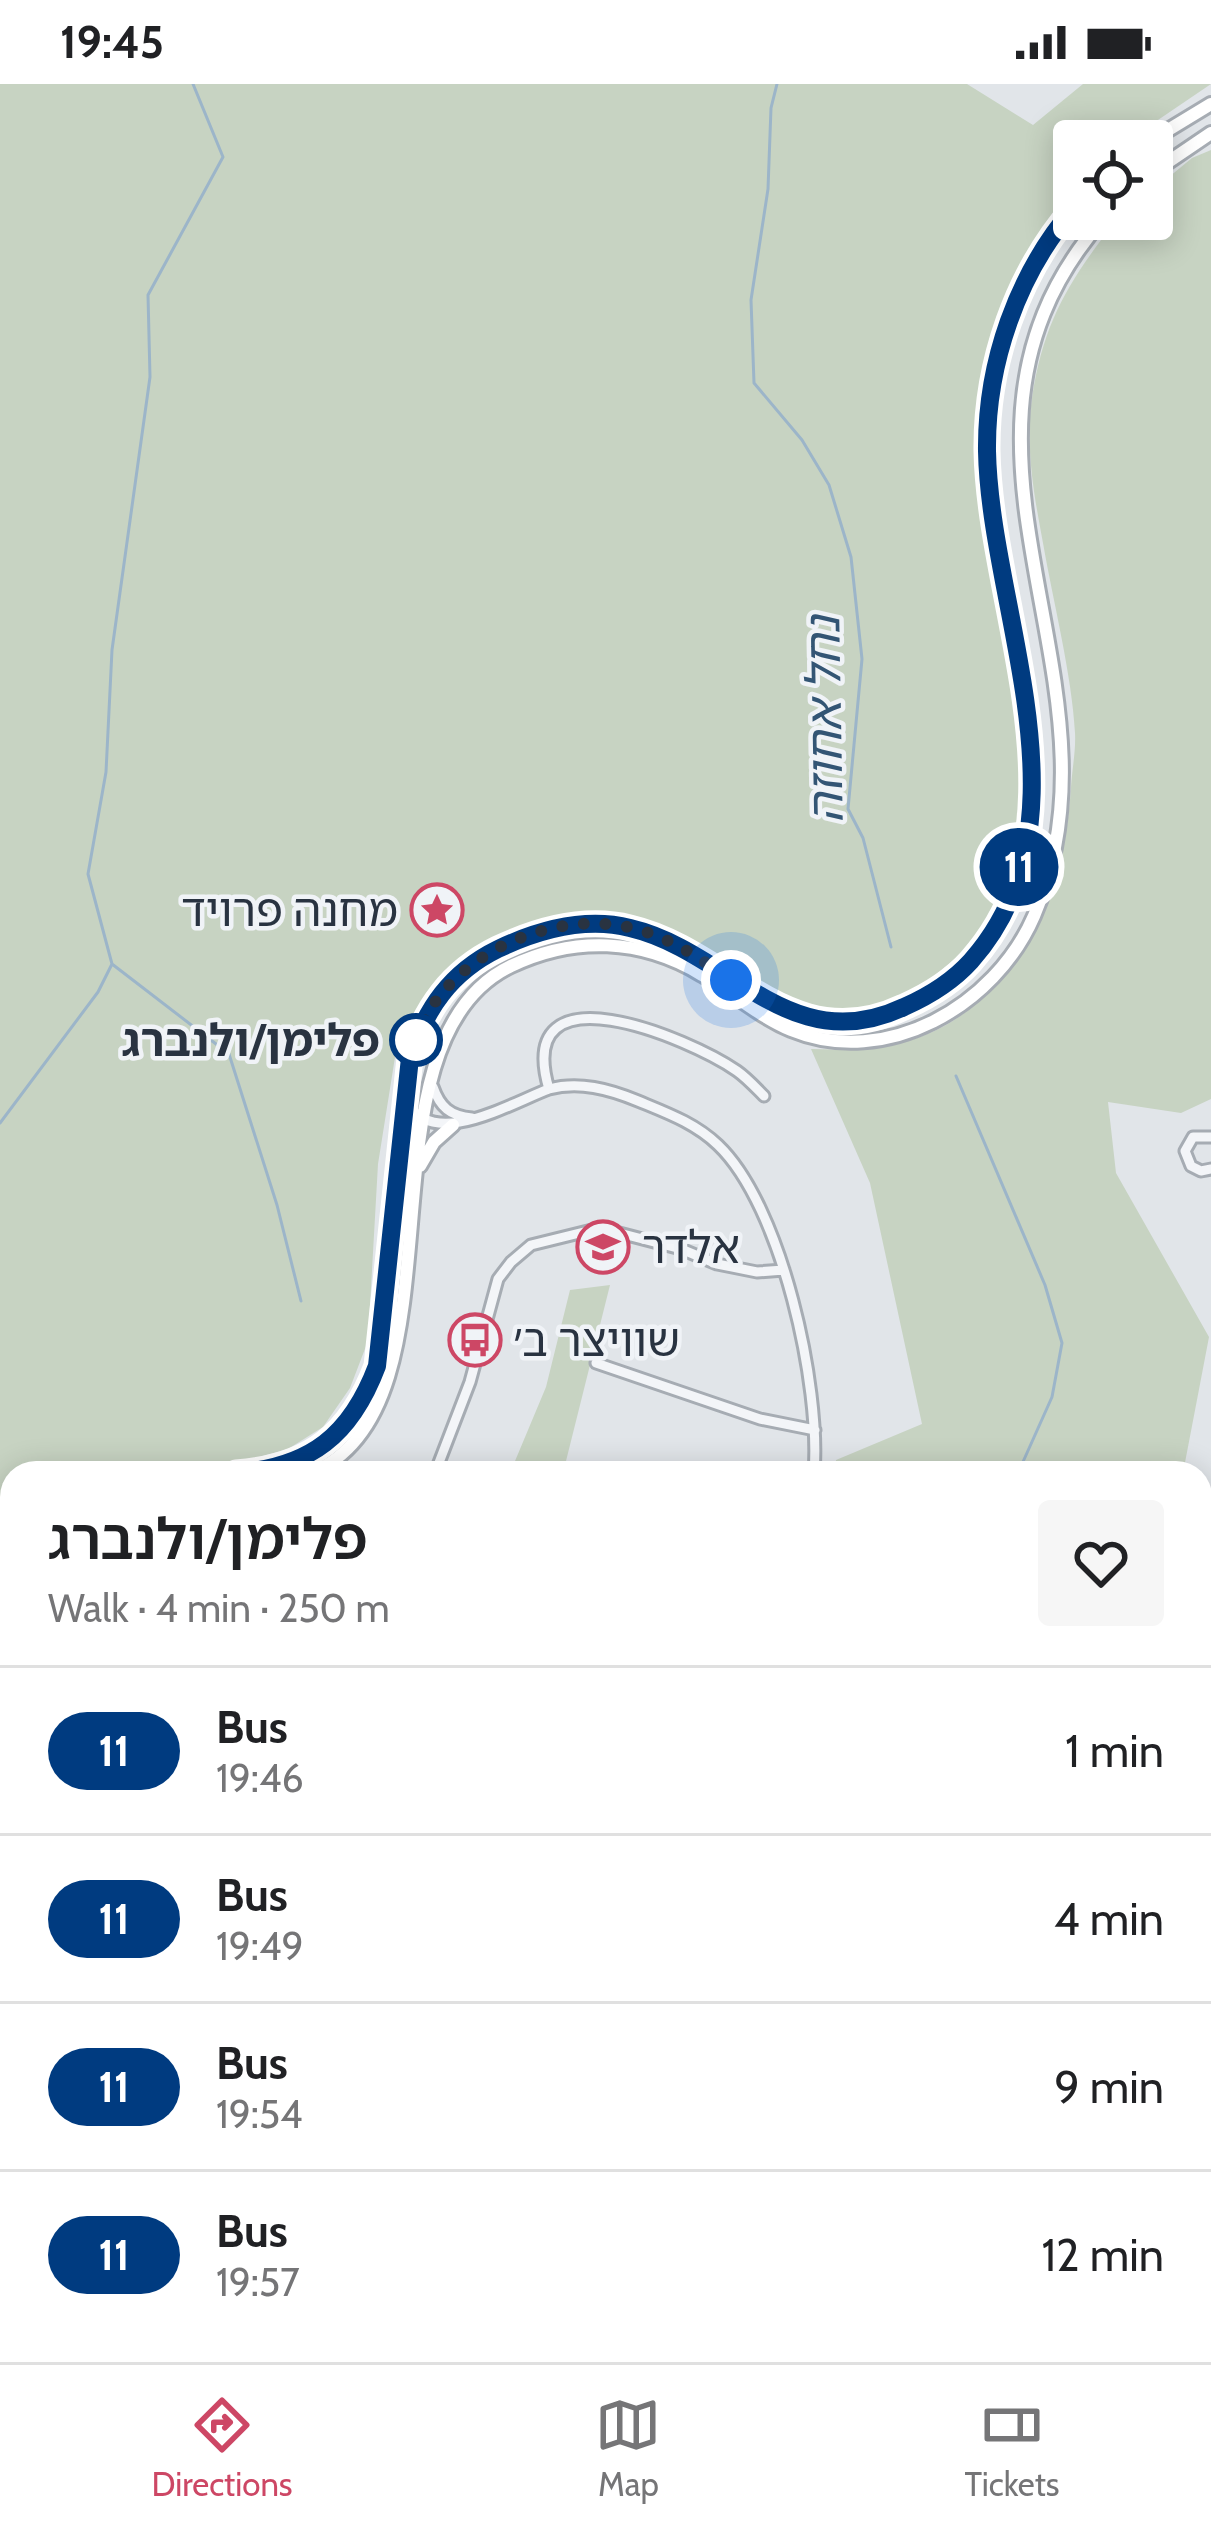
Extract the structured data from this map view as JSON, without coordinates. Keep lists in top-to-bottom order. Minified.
{"water":["נחל אחוזה"],"places":{"place":["מחנה פרויד"],"other":["פלימן/ולנברג"],"school or university":["אלדר"],"bus stop":["שוויצר ב׳"]},"lines":["bus line 11"],"page":{"status":"19:45","on_map":"11","heading":["פלימן/ולנברג","Walk · 4 min · 250 m"],"list":[{"mark":"11","name":"Bus","note":"19:46","value":"1 min"},{"mark":"11","name":"Bus","note":"19:49","value":"4 min"},{"mark":"11","name":"Bus","note":"19:54","value":"9 min"},{"mark":"11","name":"Bus","note":"19:57","value":"12 min"}],"tabs":["Directions","Map","Tickets"]}}
